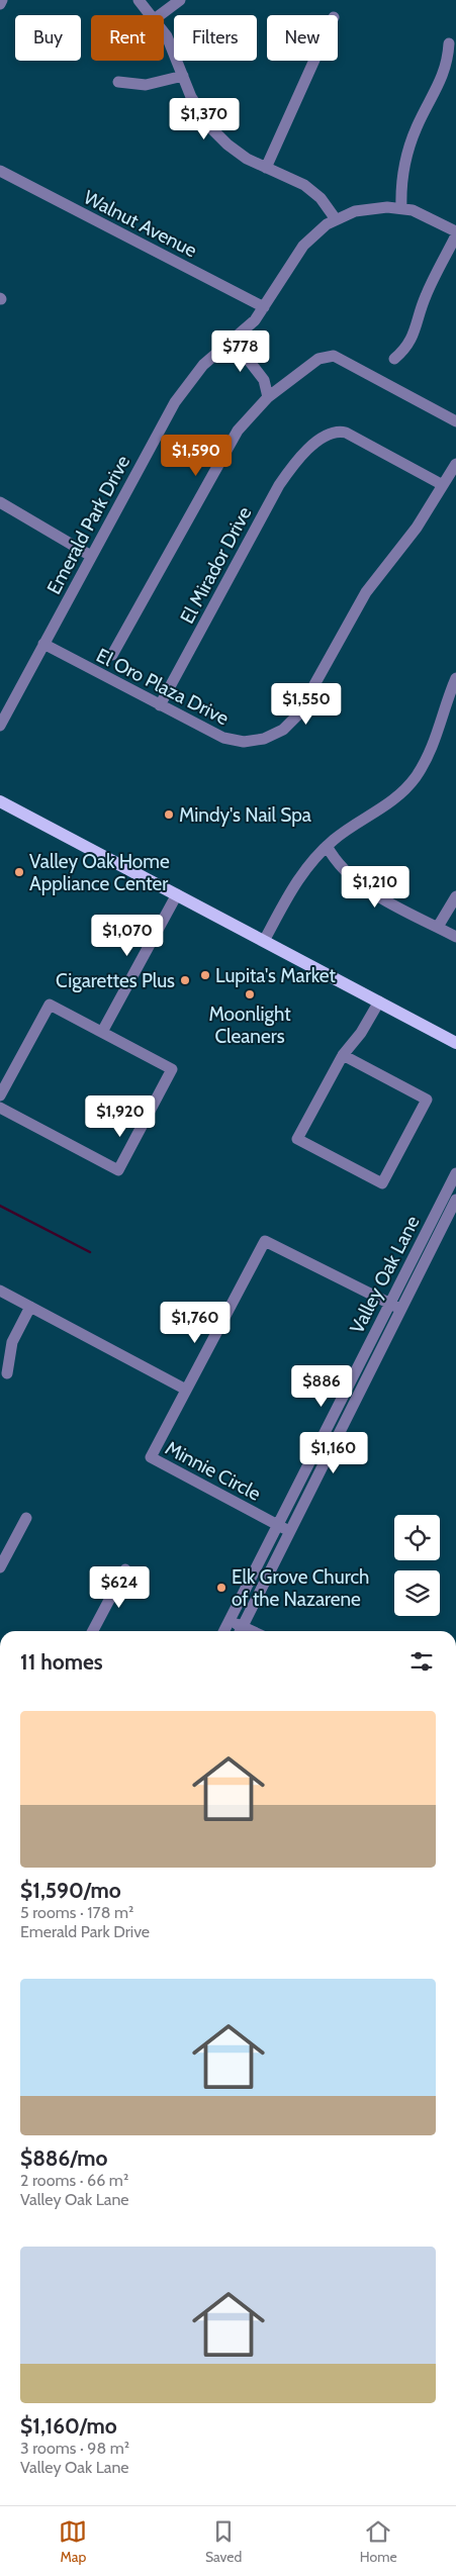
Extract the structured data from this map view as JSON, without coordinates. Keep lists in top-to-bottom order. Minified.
{"streets":{"street":["Walnut Avenue","Emerald Park Drive","El Mirador Drive","El Oro Plaza Drive","Valley Oak Lane","Minnie Circle"]},"crossings":[["Walnut Avenue","Emerald Park Drive"],["Emerald Park Drive","El Oro Plaza Drive"],["El Mirador Drive","El Oro Plaza Drive"],["Valley Oak Lane","Minnie Circle"]],"places":["Mindy's Nail Spa","Valley Oak Home Appliance Center","Lupita's Market","Cigarettes Plus","Moonlight Cleaners","Elk Grove Church of the Nazarene"],"page":{"chip":["Buy","Rent","Filters","New"],"price":["$1,370","$778","$1,590","$1,550","$1,210","$1,070","$1,920","$1,760","$886","$1,160","$624"],"heading":"11 homes","list":[{"name":"$1,590/mo","note":"5 rooms · 178 m² · Emerald Park Drive"},{"name":"$886/mo","note":"2 rooms · 66 m² · Valley Oak Lane"},{"name":"$1,160/mo","note":"3 rooms · 98 m² · Valley Oak Lane"}],"tabs":["Map","Saved","Home"]}}
